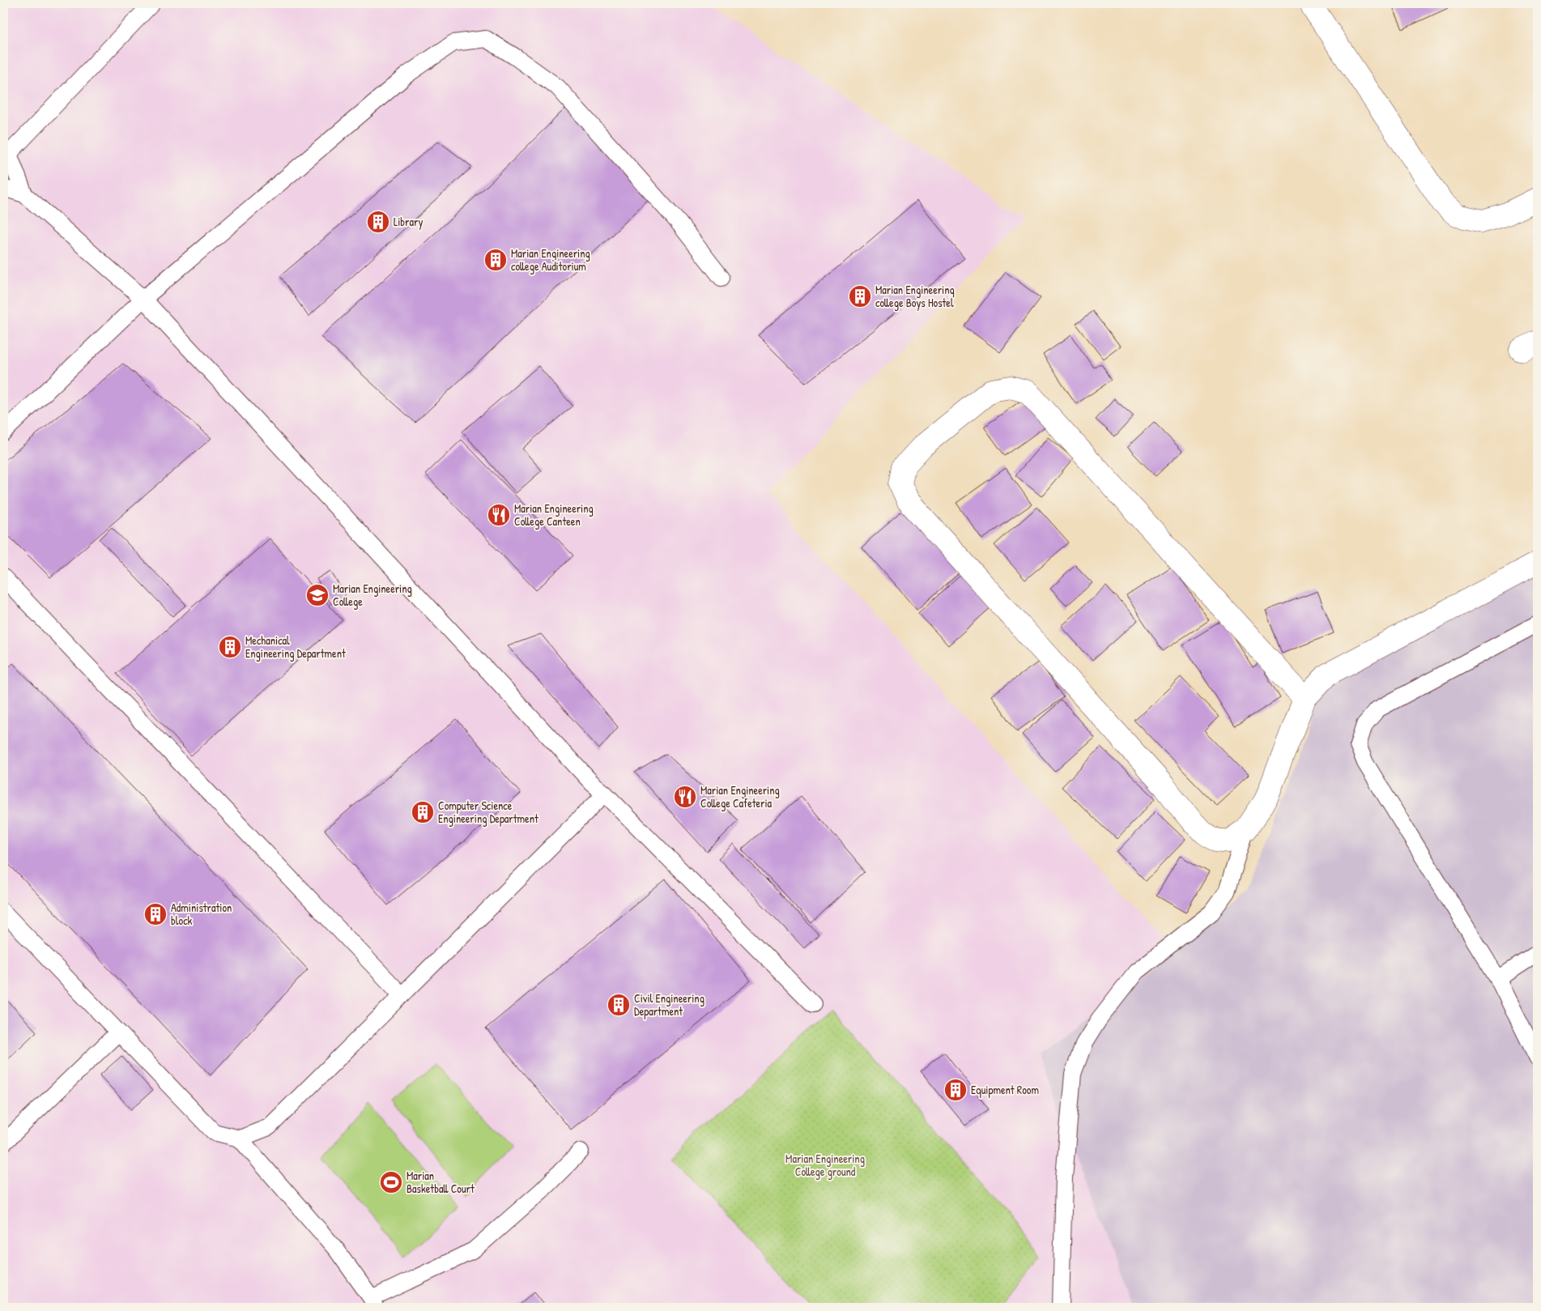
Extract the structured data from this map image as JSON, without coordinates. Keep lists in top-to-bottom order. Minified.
{"parks":["Marian Engineering College ground"],"places":{"building":["Library","Marian Engineering college Auditorium","Marian Engineering college Boys Hostel","Mechanical Engineering Department","Computer Science Engineering Department","Administration block","Civil Engineering Department","Equipment Room"],"restaurant":["Marian Engineering College Canteen","Marian Engineering College Cafeteria"],"school or university":["Marian Engineering College"],"sports":["Marian Basketball Court"]}}
